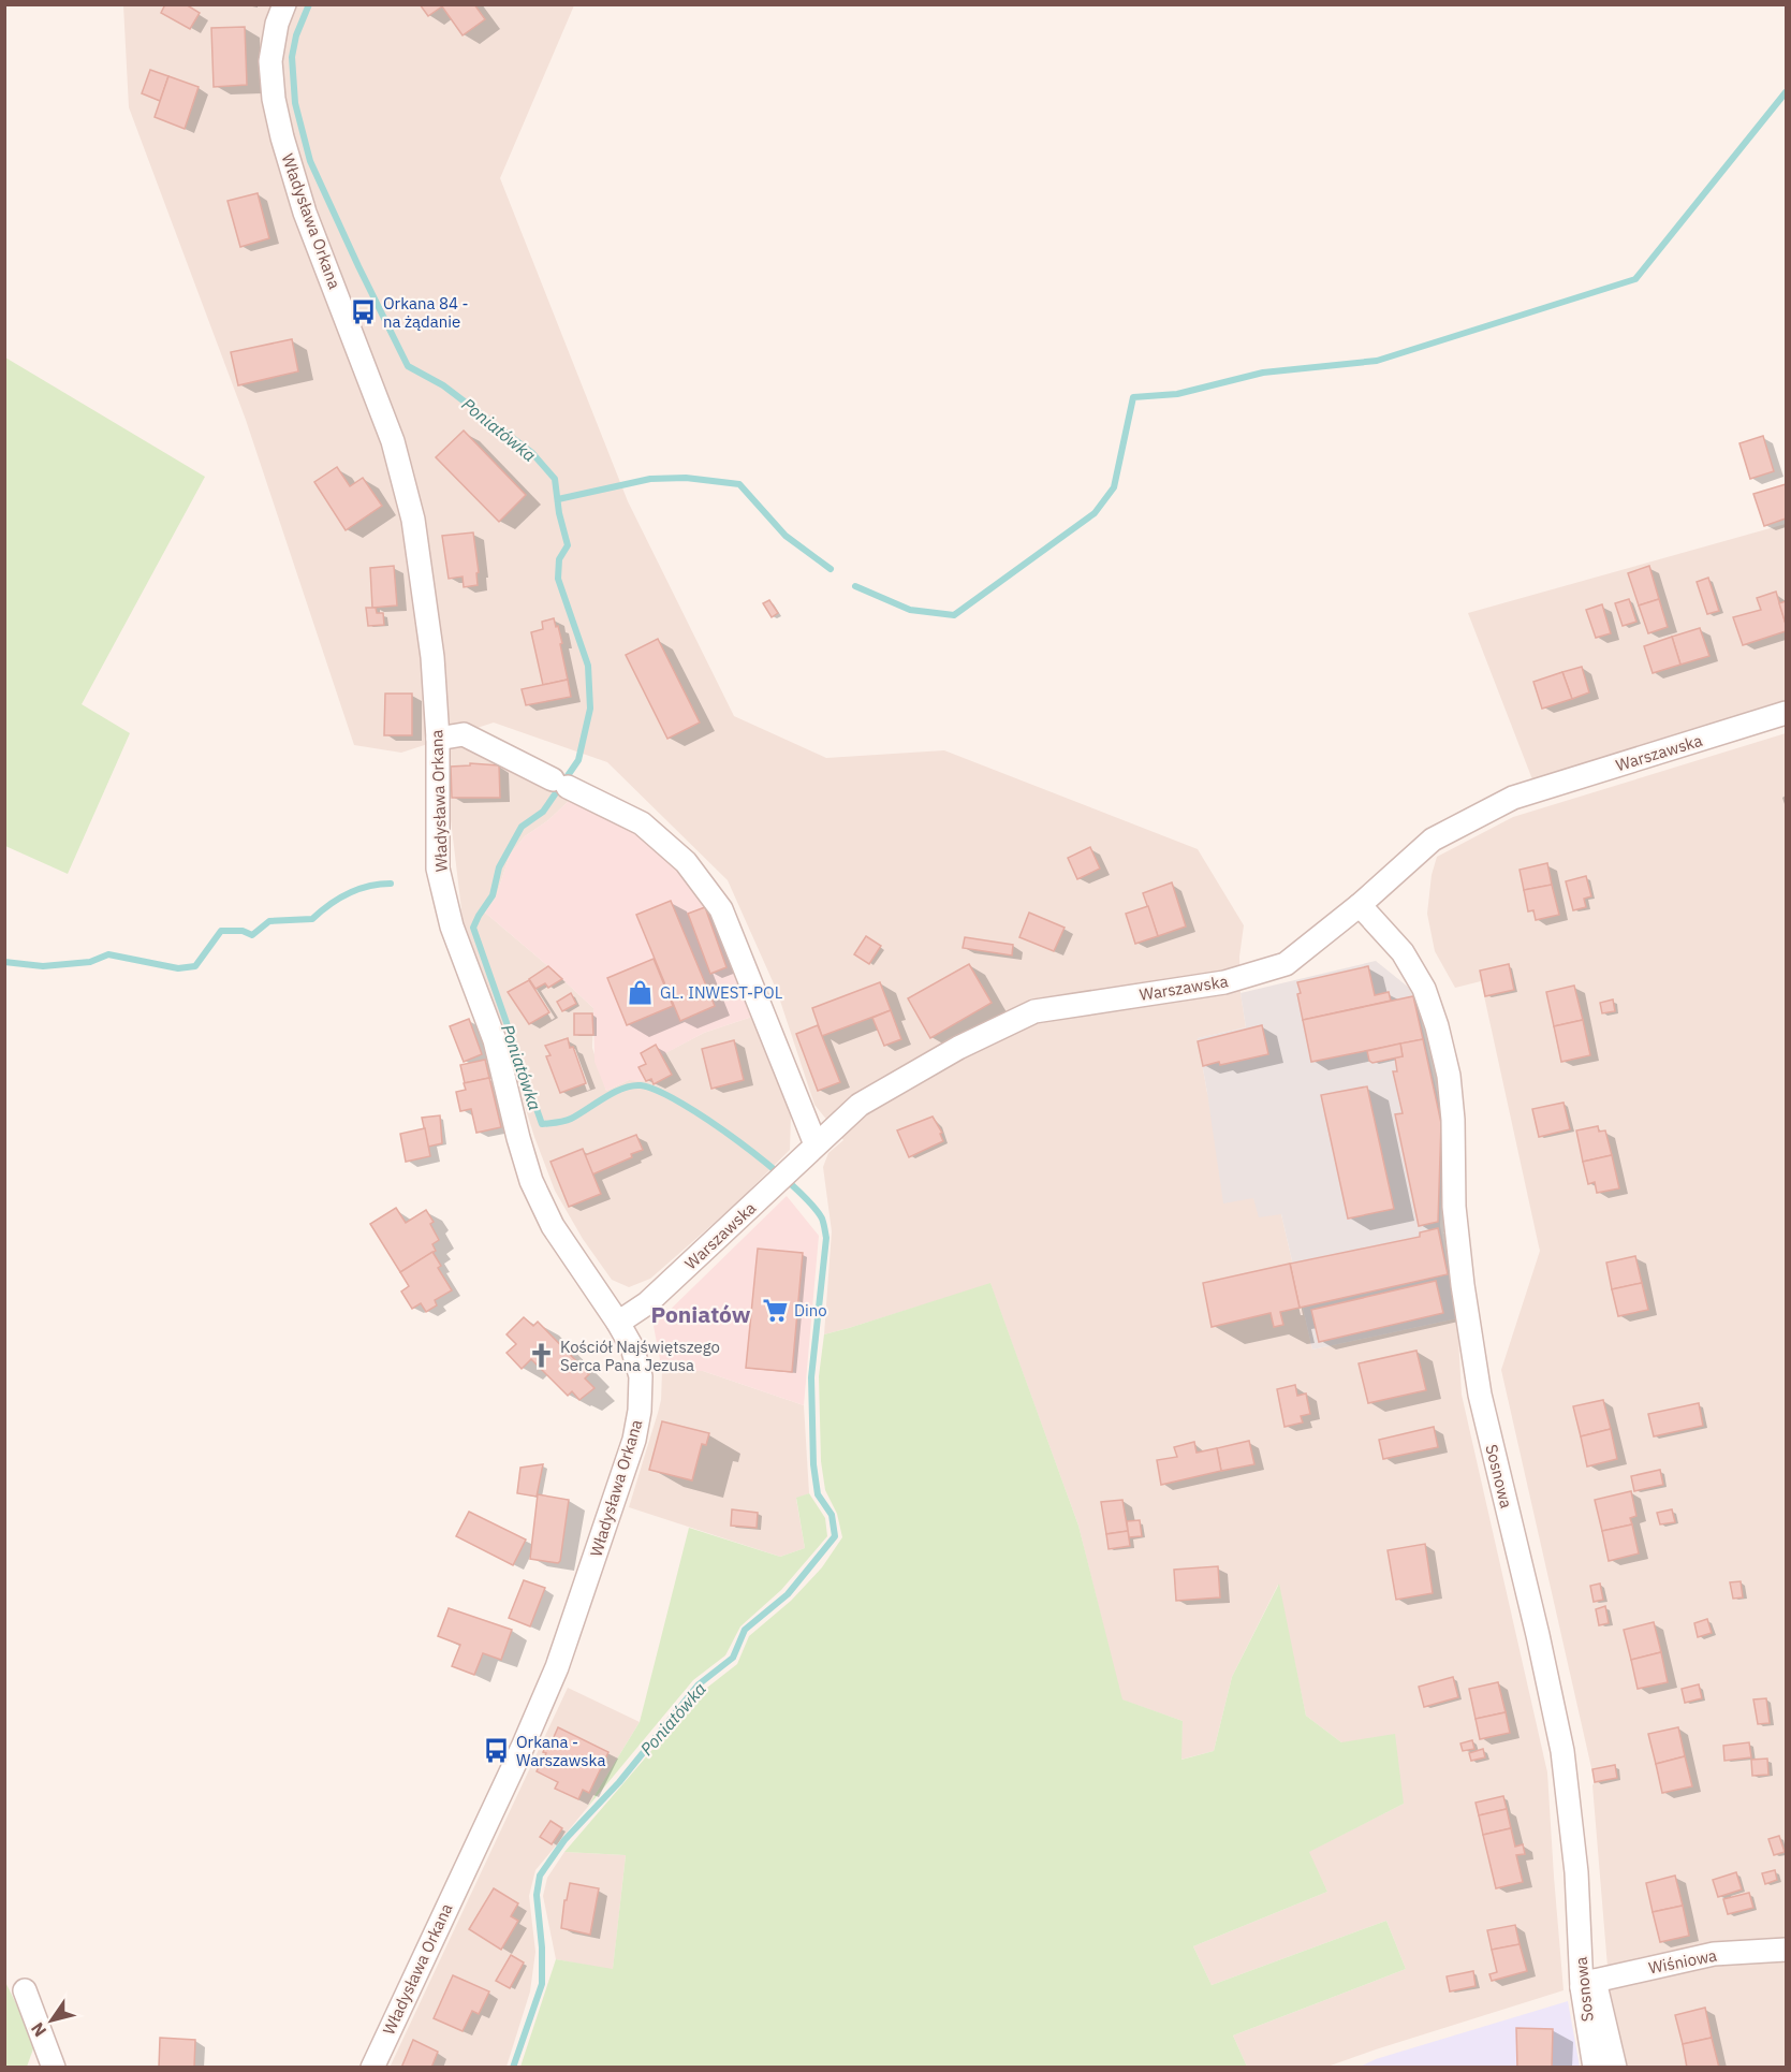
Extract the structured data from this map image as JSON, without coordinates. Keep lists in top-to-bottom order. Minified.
{"streets":{"street":["Władysława Orkana","Warszawska","Sosnowa","Wiśniowa"]},"crossings":[["Władysława Orkana","Warszawska"],["Warszawska","Sosnowa"],["Sosnowa","Wiśniowa"]],"districts":["Poniatów"],"water":["Poniatówka"],"places":{"bus stop":["Orkana 84 - na żądanie","Orkana - Warszawska"],"shop":["GL. INWEST-POL"],"supermarket":["Dino"],"church":["Kościół Najświętszego Serca Pana Jezusa"]},"north":"bottom left"}
